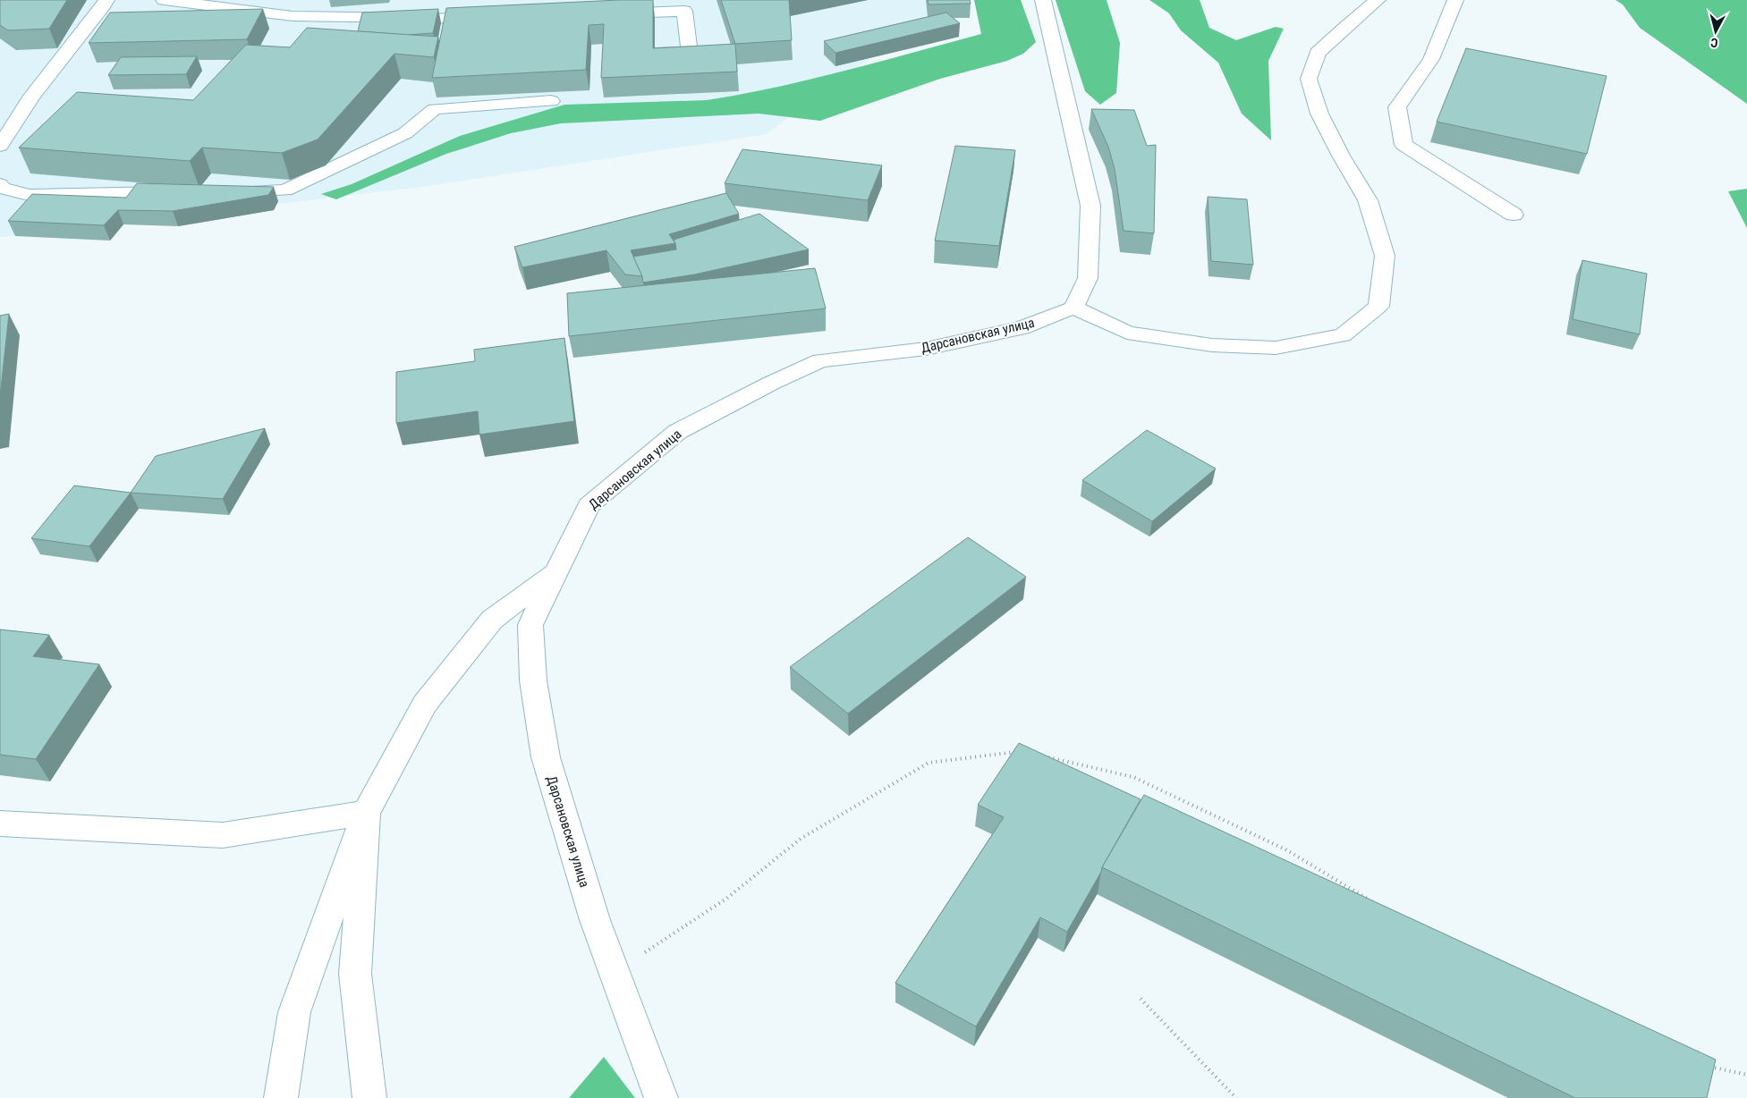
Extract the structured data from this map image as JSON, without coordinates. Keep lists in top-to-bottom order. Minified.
{"streets":{"street":["Дарсановская улица"]},"north":"bottom"}
